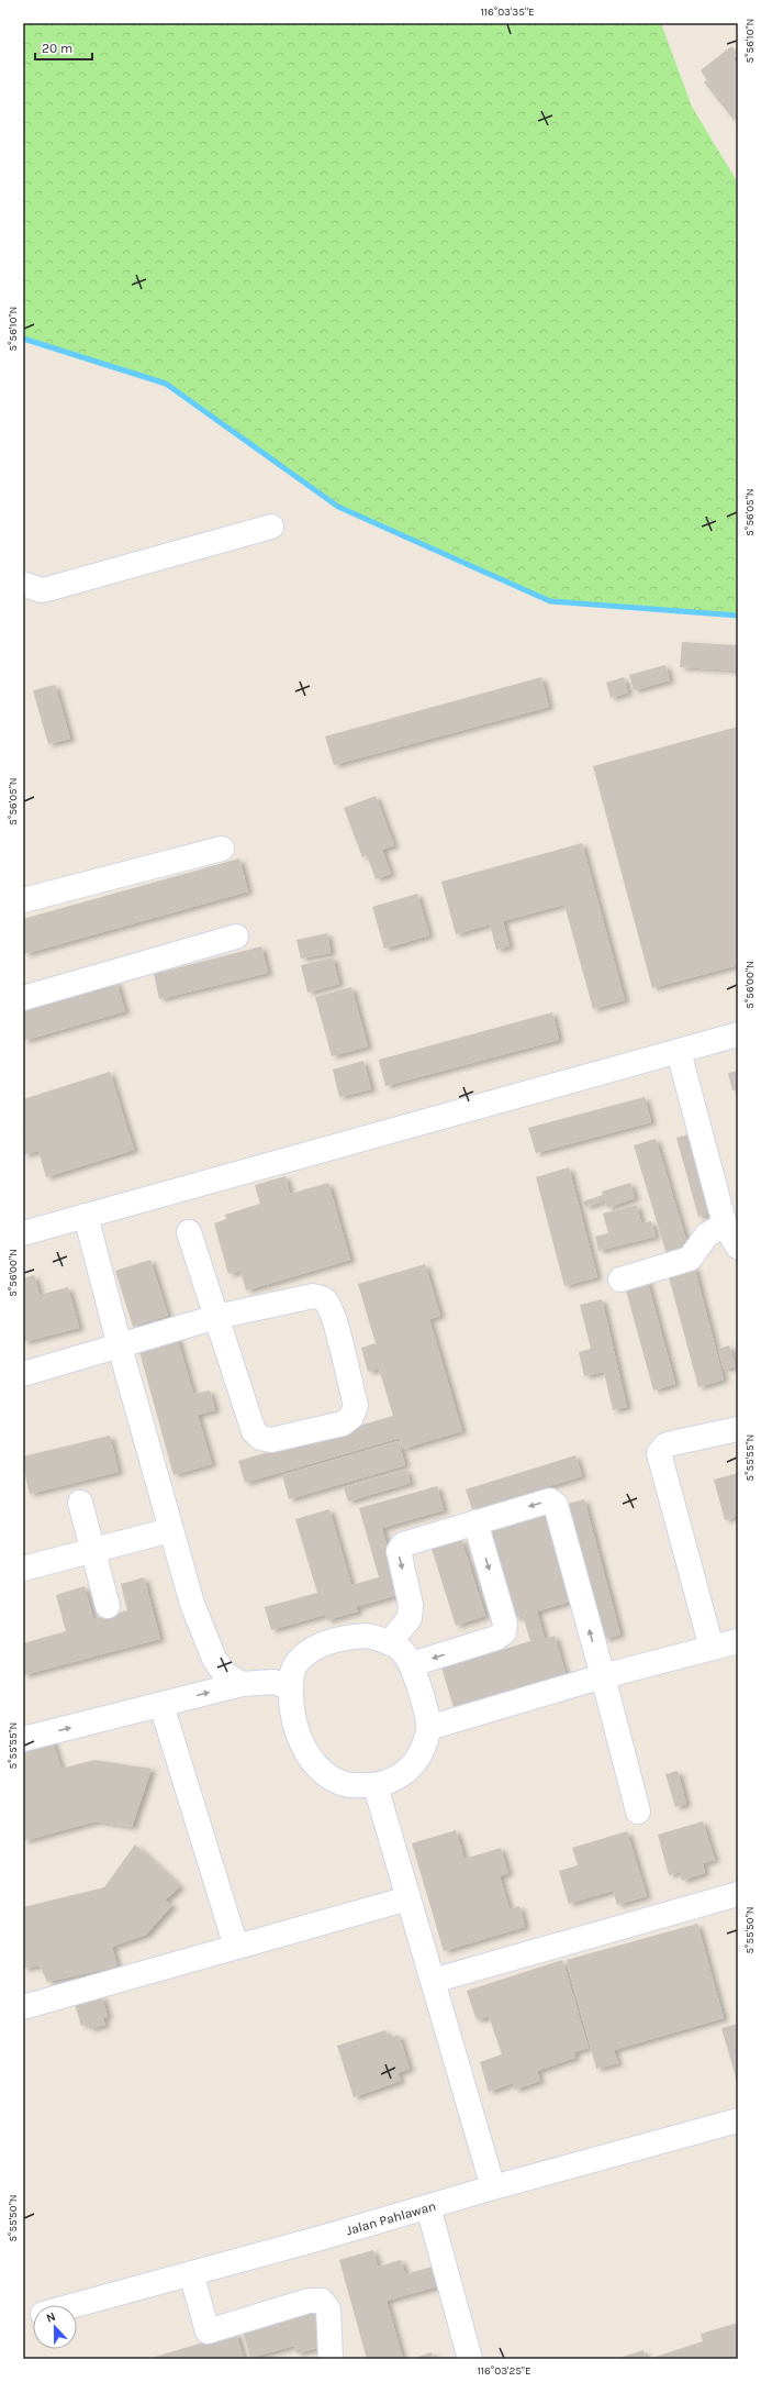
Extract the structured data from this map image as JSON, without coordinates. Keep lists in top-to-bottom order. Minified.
{"streets":{"street":["Jalan Pahlawan"]},"scale_bar":"20 m","north":"top","coordinates":["116°03'35\"E","5°56'10\"N","5°56'05\"N","5°56'00\"N","5°55'55\"N","5°55'50\"N","116°03'25\"E"]}
